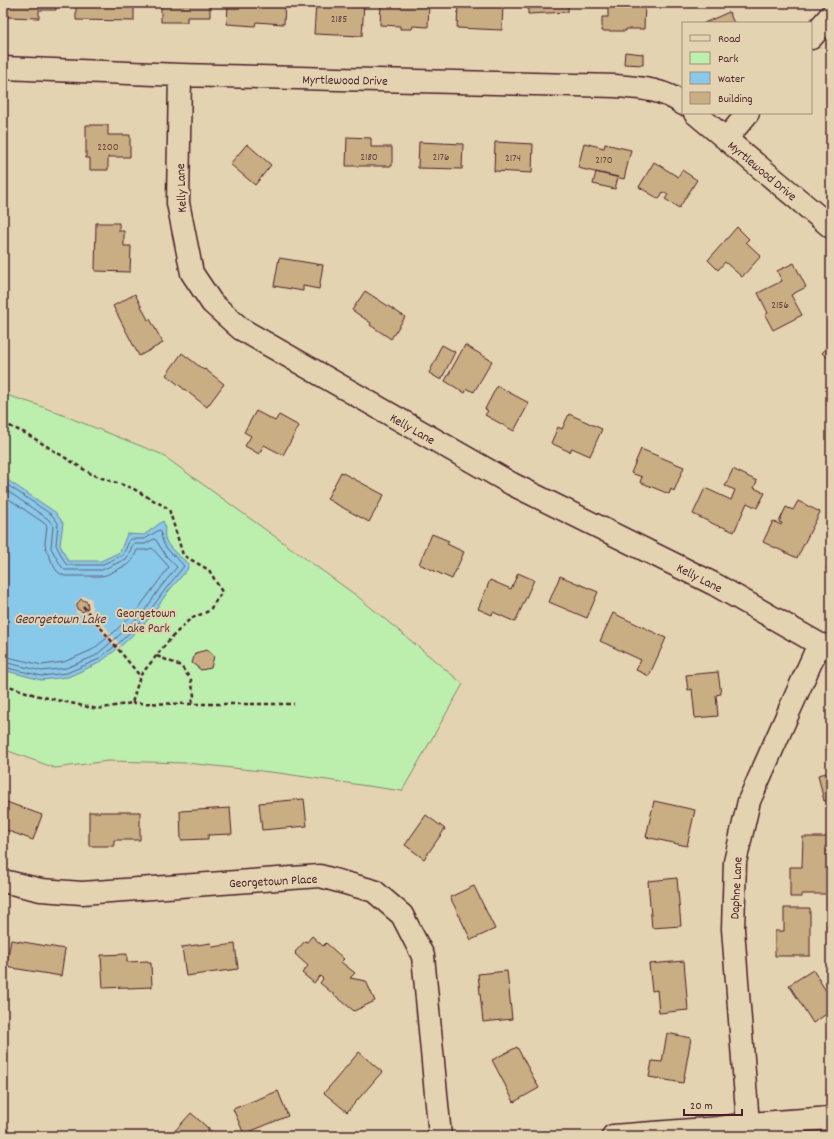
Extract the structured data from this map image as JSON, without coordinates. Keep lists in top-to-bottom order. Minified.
{"streets":{"street":["Myrtlewood Drive","Kelly Lane","Georgetown Place","Daphne Lane"]},"crossings":[["Myrtlewood Drive","Kelly Lane"],["Kelly Lane","Daphne Lane"]],"water":["Georgetown Lake"],"parks":["Georgetown Lake Park"],"house_numbers":["2185","2200","2180","2176","2174","2170","2156"],"legend":["Road","Park","Water","Building"],"scale_bar":"20 m"}
